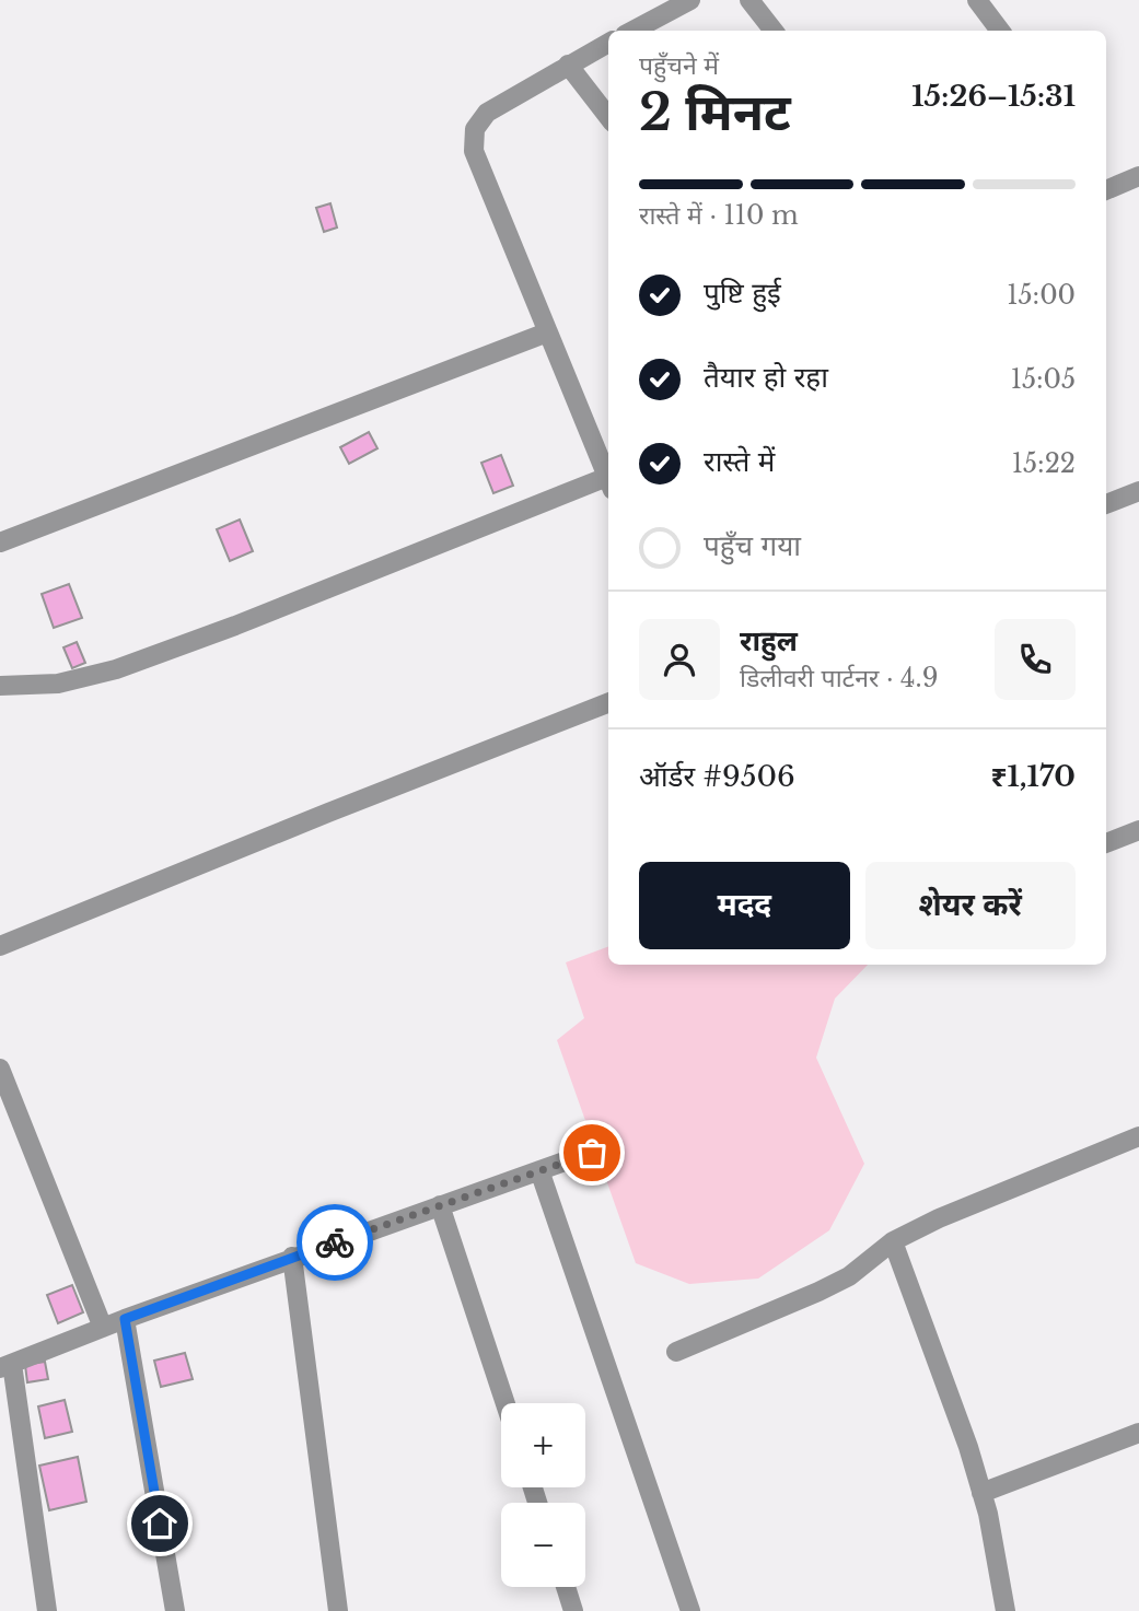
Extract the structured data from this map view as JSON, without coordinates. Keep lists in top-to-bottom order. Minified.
{"page":{"heading":["2 मिनट","पहुँचने में","15:26–15:31"],"panel":["राहुल","डिलीवरी पार्टनर · 4.9","ऑर्डर #9506","₹1,170"],"bar":"रास्ते में · 110 m","list":[["पुष्टि हुई","15:00"],["तैयार हो रहा","15:05"],["रास्ते में","15:22"],"पहुँच गया"],"buttons":["मदद","शेयर करें"],"map_buttons":["+","−"]}}
